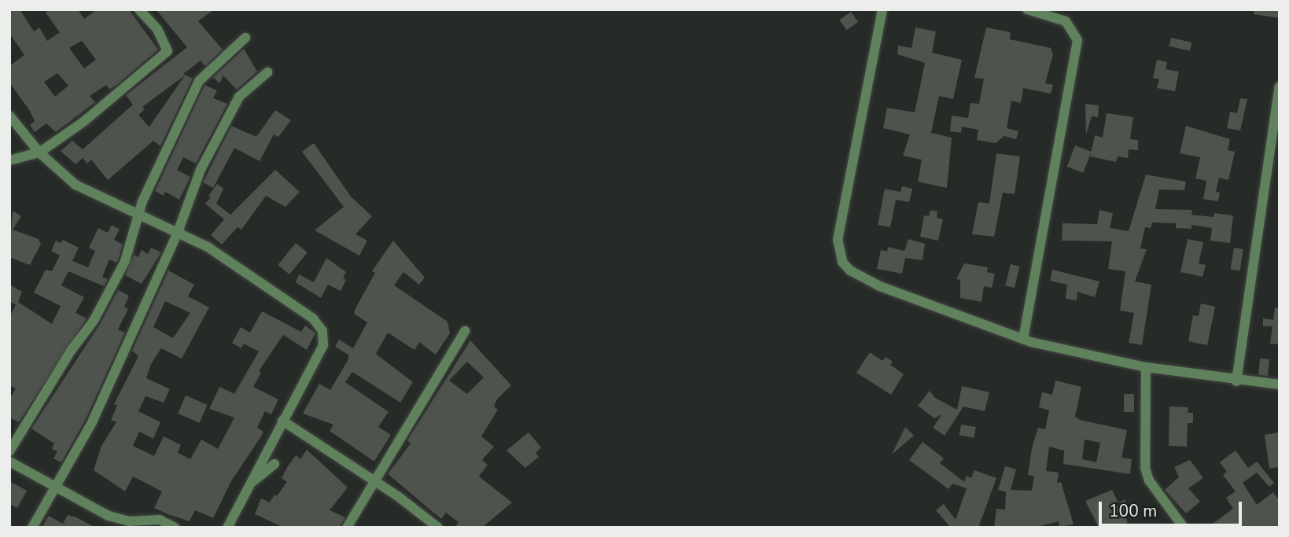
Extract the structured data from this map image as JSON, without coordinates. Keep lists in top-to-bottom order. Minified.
{"scale_bar":"100 m"}
